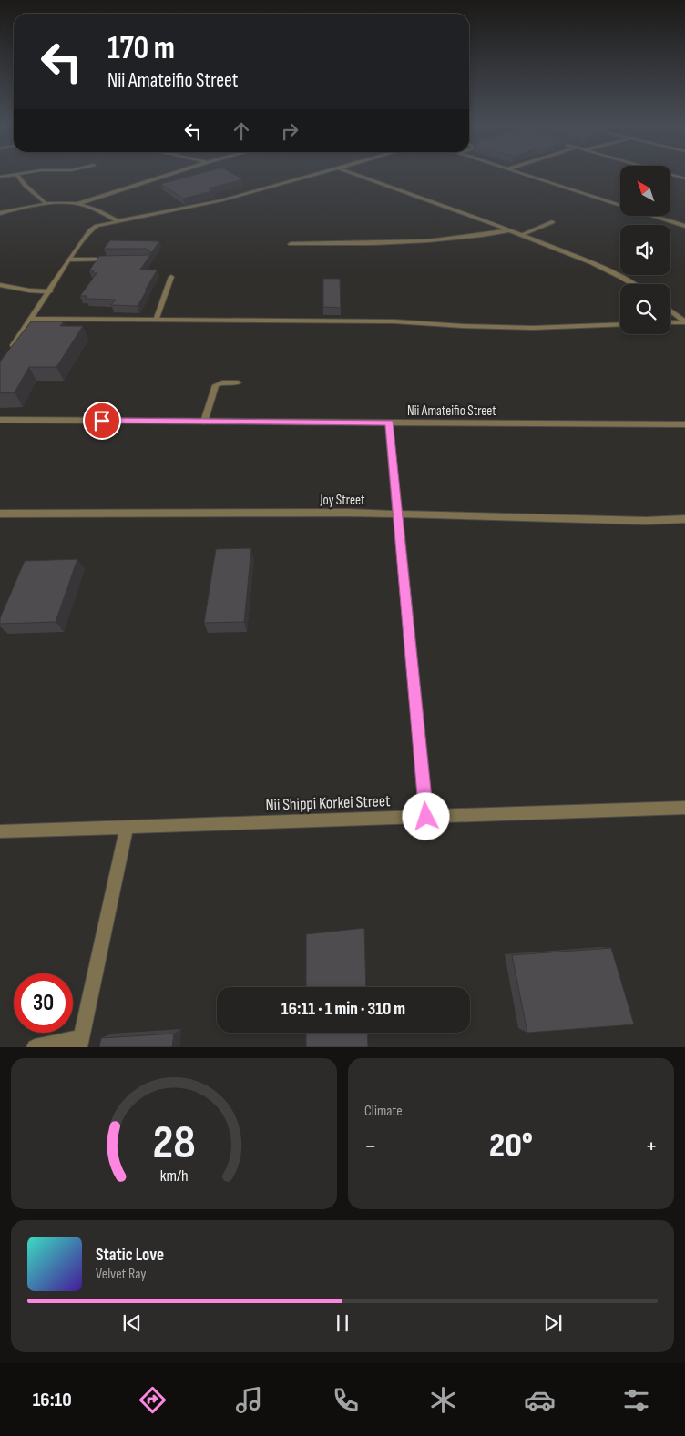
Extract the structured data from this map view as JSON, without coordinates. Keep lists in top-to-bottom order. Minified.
{"streets":{"street":["Nii Amateifio Street","Joy Street","Nii Shippi Korkei Street"]},"north":"top left","page":{"turn":["170 m","Nii Amateifio Street"],"limit":"30","trip":"16:11 · 1 min · 310 m","tile":"Climate","heat":["−","20°","+"],"song":["Static Love","Velvet Ray"],"tabs":"16:10","gauge":["28","km/h"]}}
